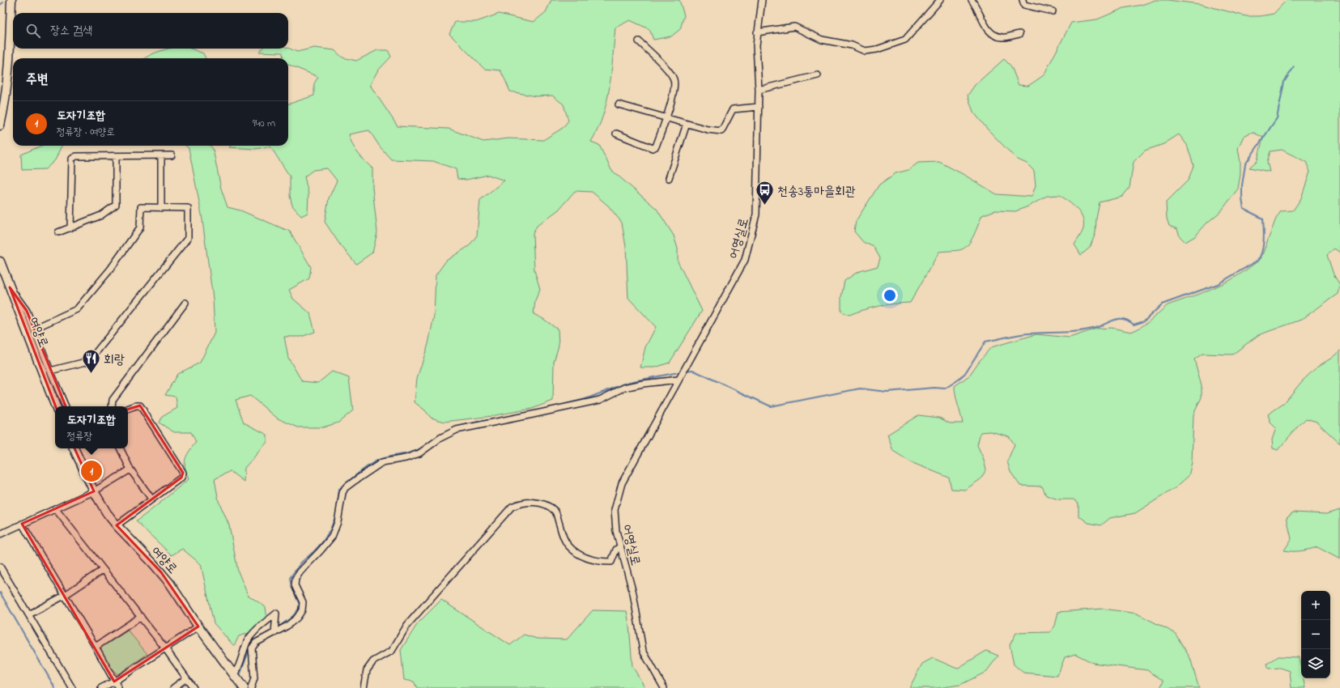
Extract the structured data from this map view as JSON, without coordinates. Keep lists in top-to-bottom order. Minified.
{"streets":{"street":["어영실로","여양로"]},"places":{"bus stop":["천송3통마을회관"],"restaurant":["회랑"]},"page":{"search":"장소 검색","heading":"주변","list":[{"mark":"1","name":"도자기조합","note":"정류장 · 여양로","value":"940 m"}],"popup":["도자기조합","정류장"],"pins":"1","map_buttons":["+","−"]}}
